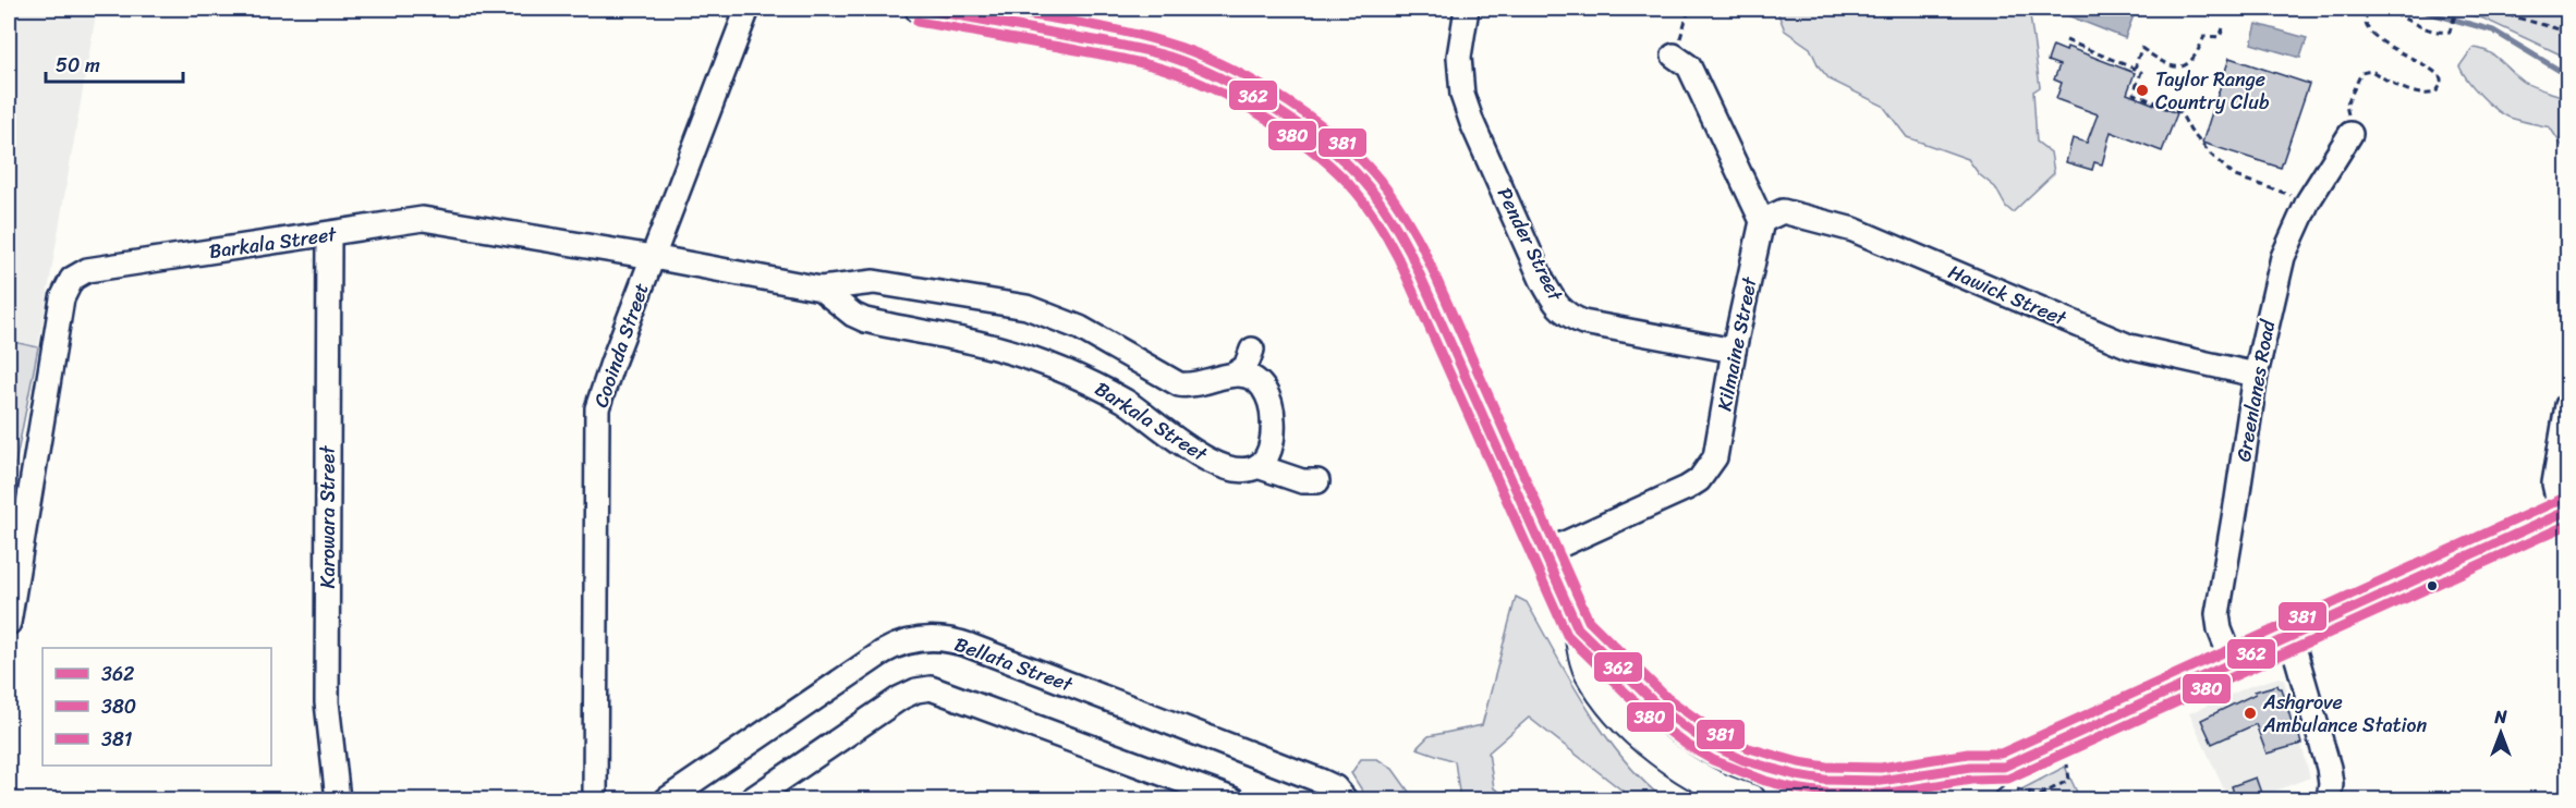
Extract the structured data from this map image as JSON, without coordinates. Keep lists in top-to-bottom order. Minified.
{"streets":{"street":["Barkala Street","Pender Street","Hawick Street","Kilmaine Street","Cooinda Street","Greenlanes Road","Karowara Street","Bellata Street"]},"crossings":[["Barkala Street","Cooinda Street"],["Barkala Street","Karowara Street"],["Pender Street","Kilmaine Street"],["Hawick Street","Kilmaine Street"],["Hawick Street","Greenlanes Road"]],"places":["Taylor Range Country Club","Ashgrove Ambulance Station"],"lines":["transit line 362","transit line 381","transit line 380"],"legend":["362","380","381"],"scale_bar":"50 m","north":"top"}
